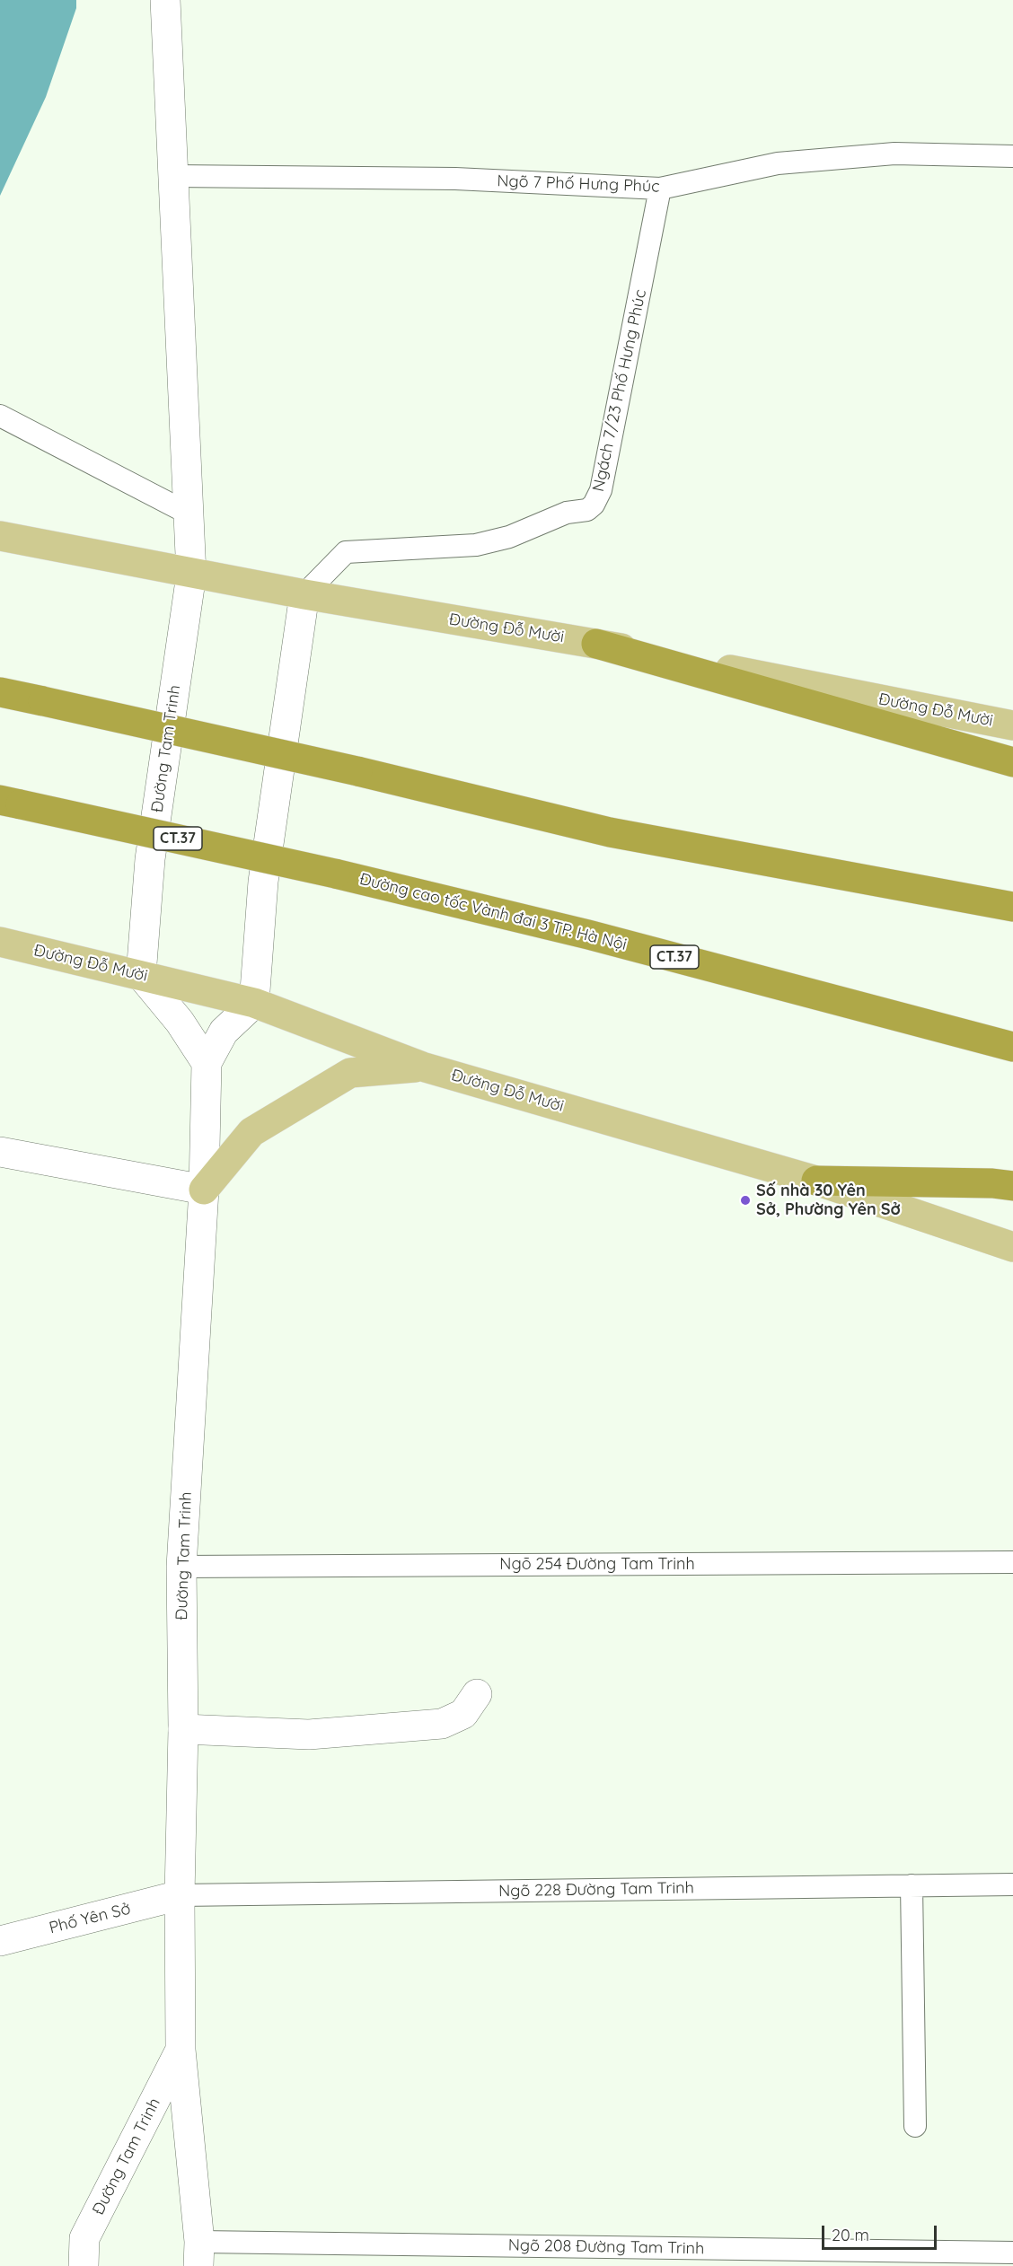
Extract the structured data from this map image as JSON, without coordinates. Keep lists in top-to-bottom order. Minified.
{"streets":{"highway":["CT.37","Đường cao tốc Vành đai 3 TP. Hà Nội"],"main road":["Đường Đỗ Mười","Đường Tam Trinh","Phố Yên Sở"],"lane":["Ngõ 7 Phố Hưng Phúc","Ngách 7/23 Phố Hưng Phúc","Ngõ 254 Đường Tam Trinh","Ngõ 228 Đường Tam Trinh","Ngõ 208 Đường Tam Trinh"]},"crossings":[["Ngõ 7 Phố Hưng Phúc","Ngách 7/23 Phố Hưng Phúc"],["Ngõ 7 Phố Hưng Phúc","Đường Tam Trinh"],["Ngách 7/23 Phố Hưng Phúc","Đường Đỗ Mười"],["Đường Đỗ Mười","Đường Tam Trinh"],["Đường Tam Trinh","Ngõ 254 Đường Tam Trinh"],["Đường Tam Trinh","Ngõ 228 Đường Tam Trinh"],["Đường Tam Trinh","Phố Yên Sở"],["Đường Tam Trinh","Ngõ 208 Đường Tam Trinh"],["Ngõ 228 Đường Tam Trinh","Phố Yên Sở"]],"places":["Số nhà 30 Yên Sở, Phường Yên Sở"],"scale_bar":"20 m"}
